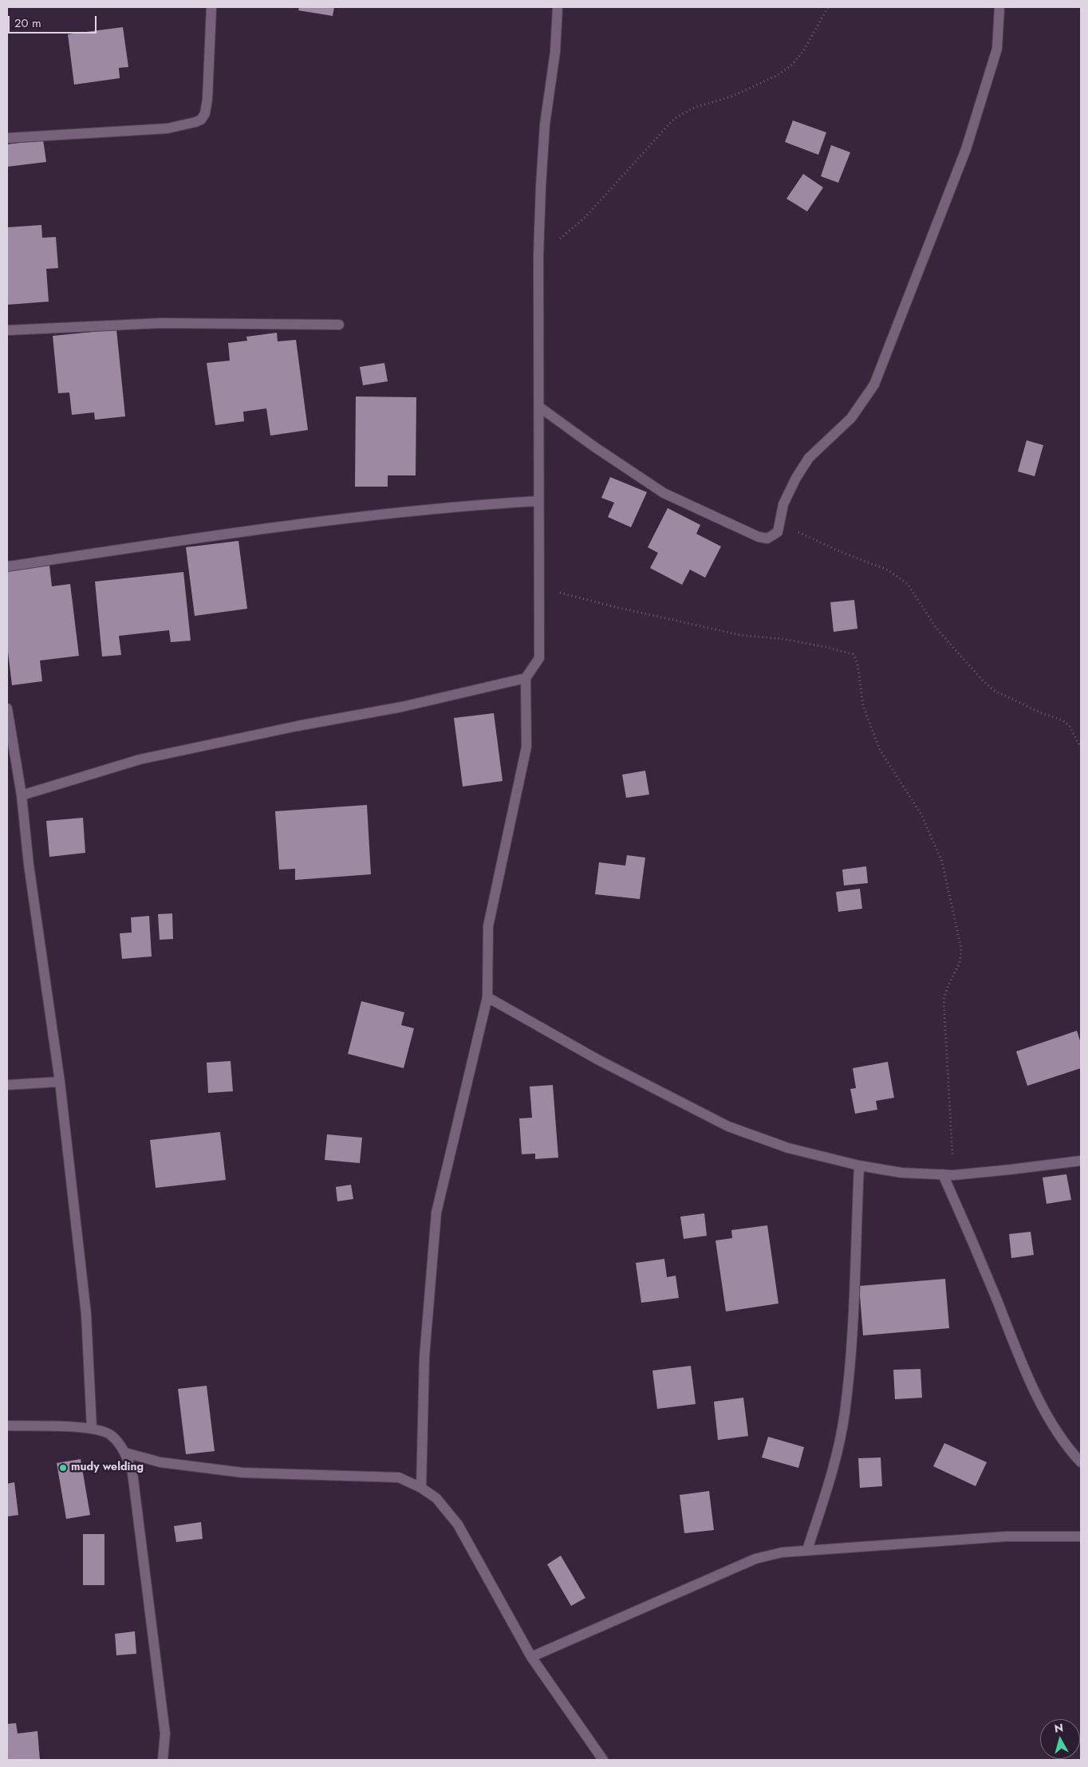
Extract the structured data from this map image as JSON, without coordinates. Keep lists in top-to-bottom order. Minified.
{"places":["mudy welding"],"scale_bar":"20 m","north":"top"}
